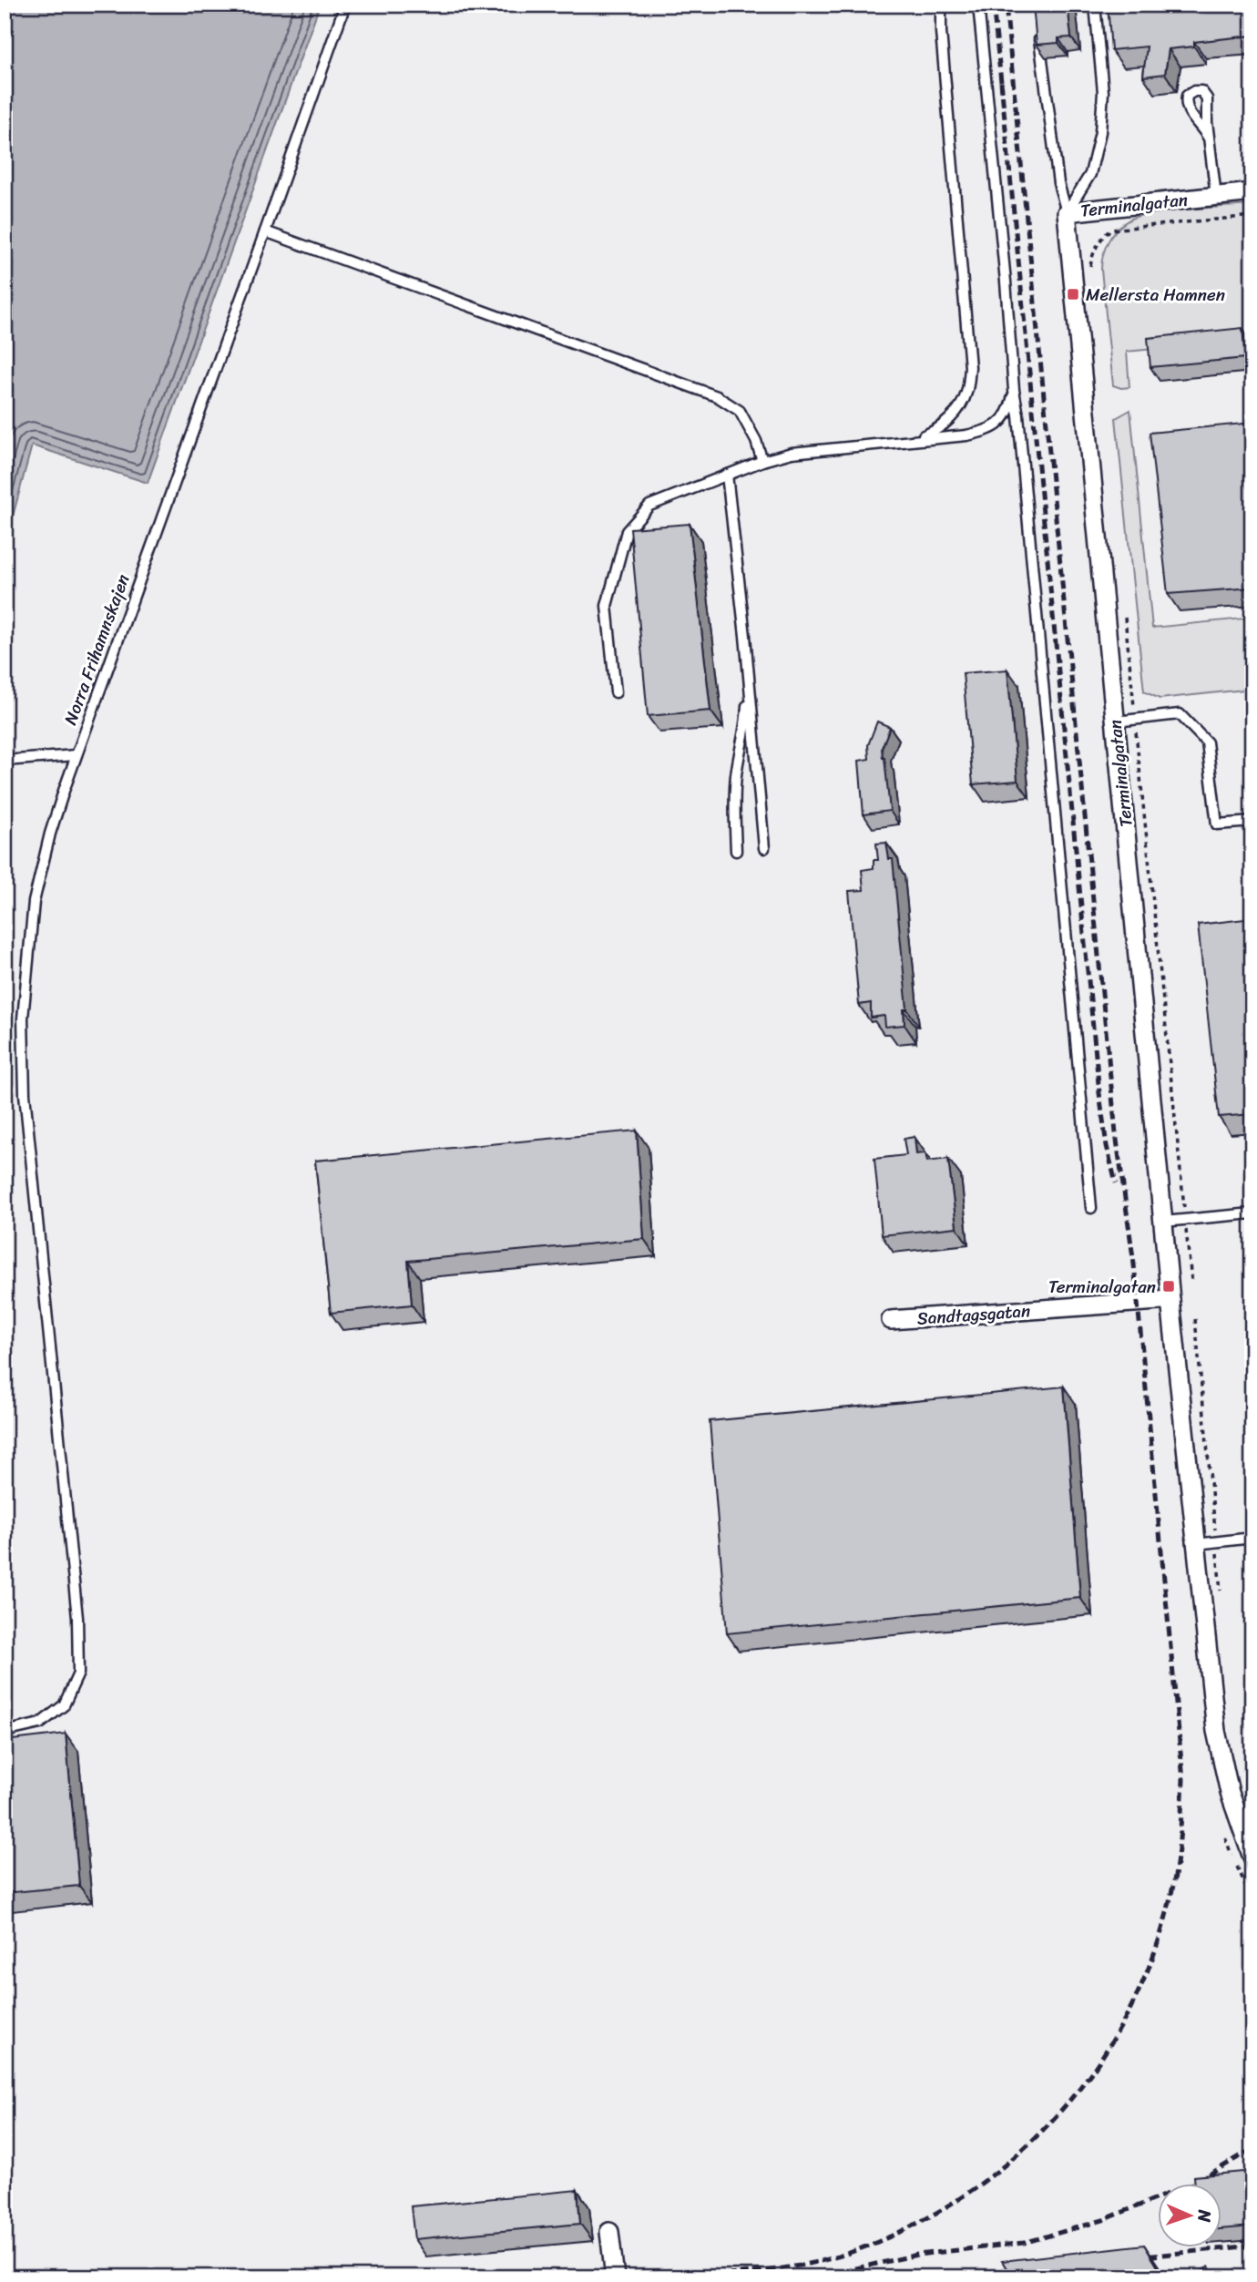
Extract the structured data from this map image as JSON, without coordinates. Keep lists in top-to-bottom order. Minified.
{"streets":{"street":["Terminalgatan","Sandtagsgatan"],"lane":["Norra Frihamnskajen"]},"crossings":[["Terminalgatan","Sandtagsgatan"]],"places":{"transit":["Mellersta Hamnen","Terminalgatan"]},"north":"right"}
